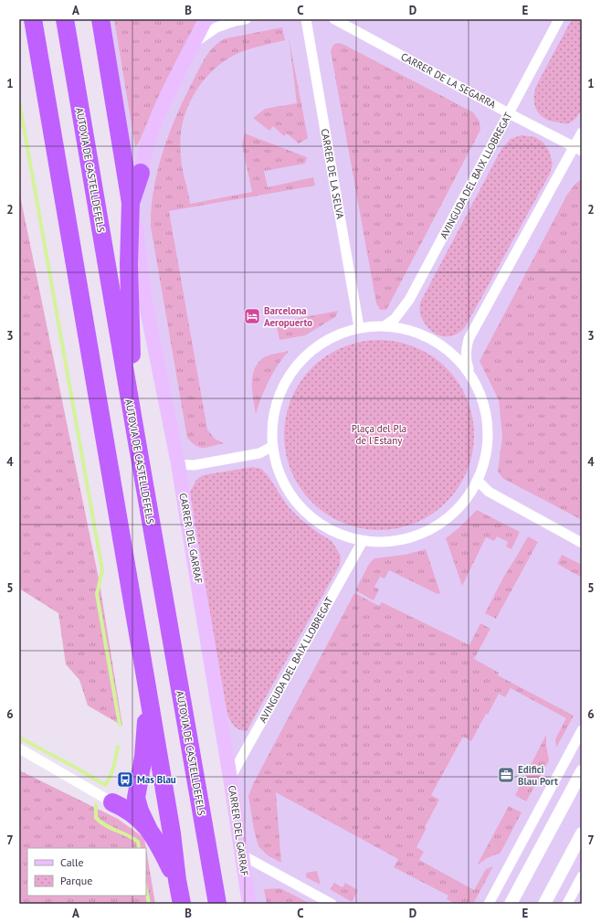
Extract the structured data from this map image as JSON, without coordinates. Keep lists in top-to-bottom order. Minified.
{"streets":{"highway":["AUTOVIA DE CASTELLDEFELS"],"main road":["CARRER DEL GARRAF"],"street":["CARRER DE LA SEGARRA","CARRER DE LA SELVA","AVINGUDA DEL BAIX LLOBREGAT"]},"crossings":[["CARRER DE LA SEGARRA","AVINGUDA DEL BAIX LLOBREGAT"],["AVINGUDA DEL BAIX LLOBREGAT","CARRER DEL GARRAF"]],"parks":["Plaça del Pla de l'Estany"],"places":{"hotel":["Barcelona Aeropuerto"],"office":["Edifici Blau Port"],"bus stop":["Mas Blau"]},"legend":["Calle","Parque"],"grid":{"columns":["A","B","C","D","E"],"rows":["1","2","3","4","5","6","7"]}}
